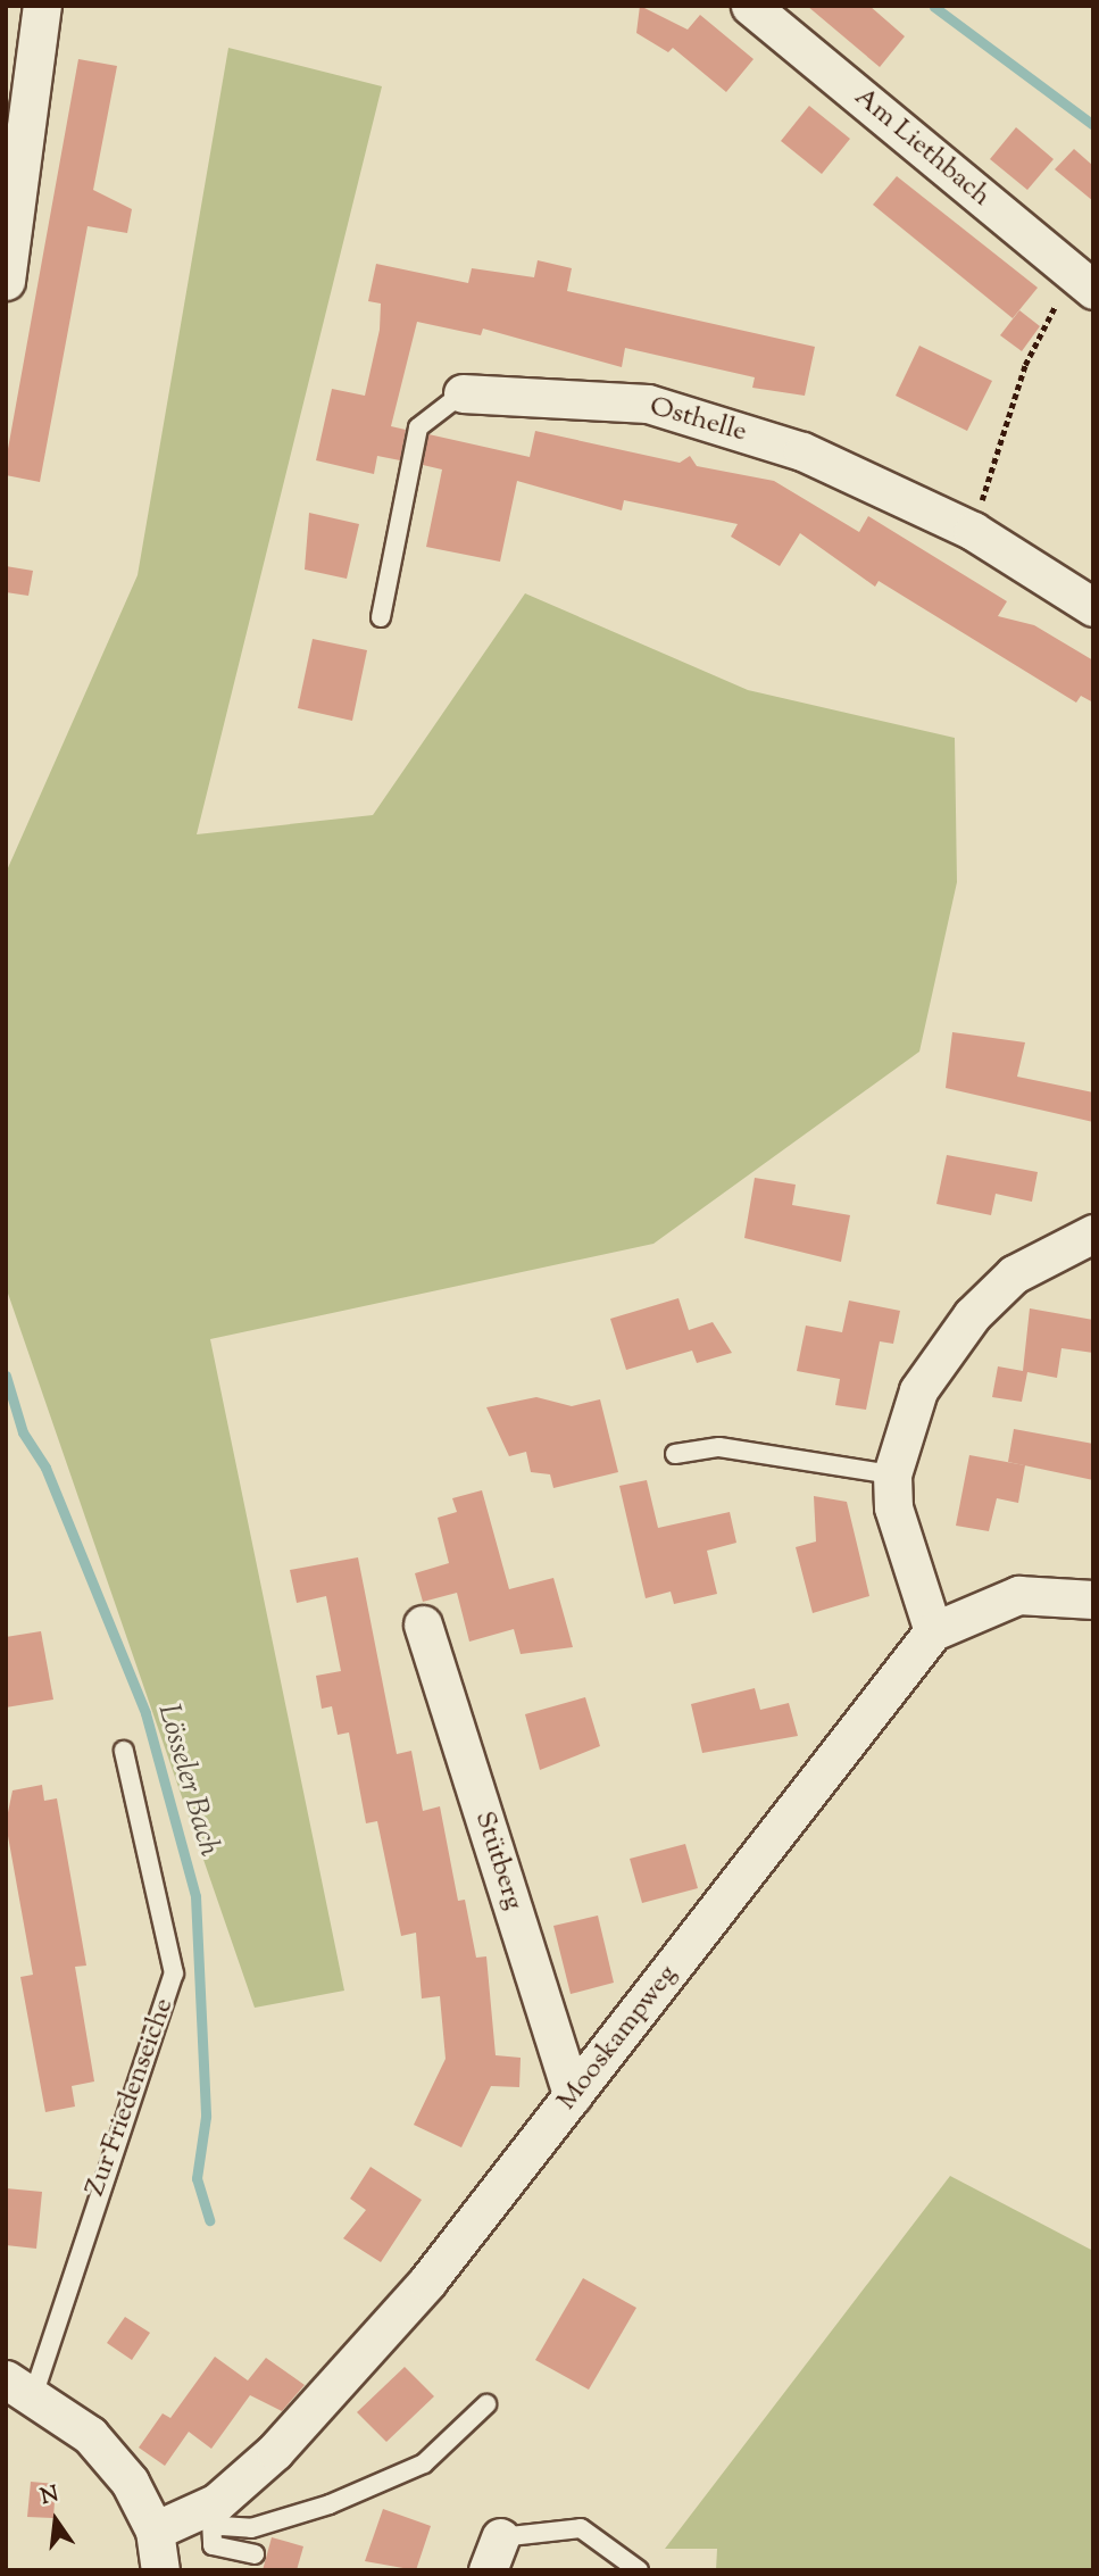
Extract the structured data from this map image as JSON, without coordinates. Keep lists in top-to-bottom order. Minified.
{"streets":{"street":["Am Liethbach","Osthelle","Stütberg","Mooskampweg","Zur Friedenseiche"]},"crossings":[["Stütberg","Mooskampweg"],["Mooskampweg","Zur Friedenseiche"]],"water":["Lösseler Bach"],"north":"top"}
